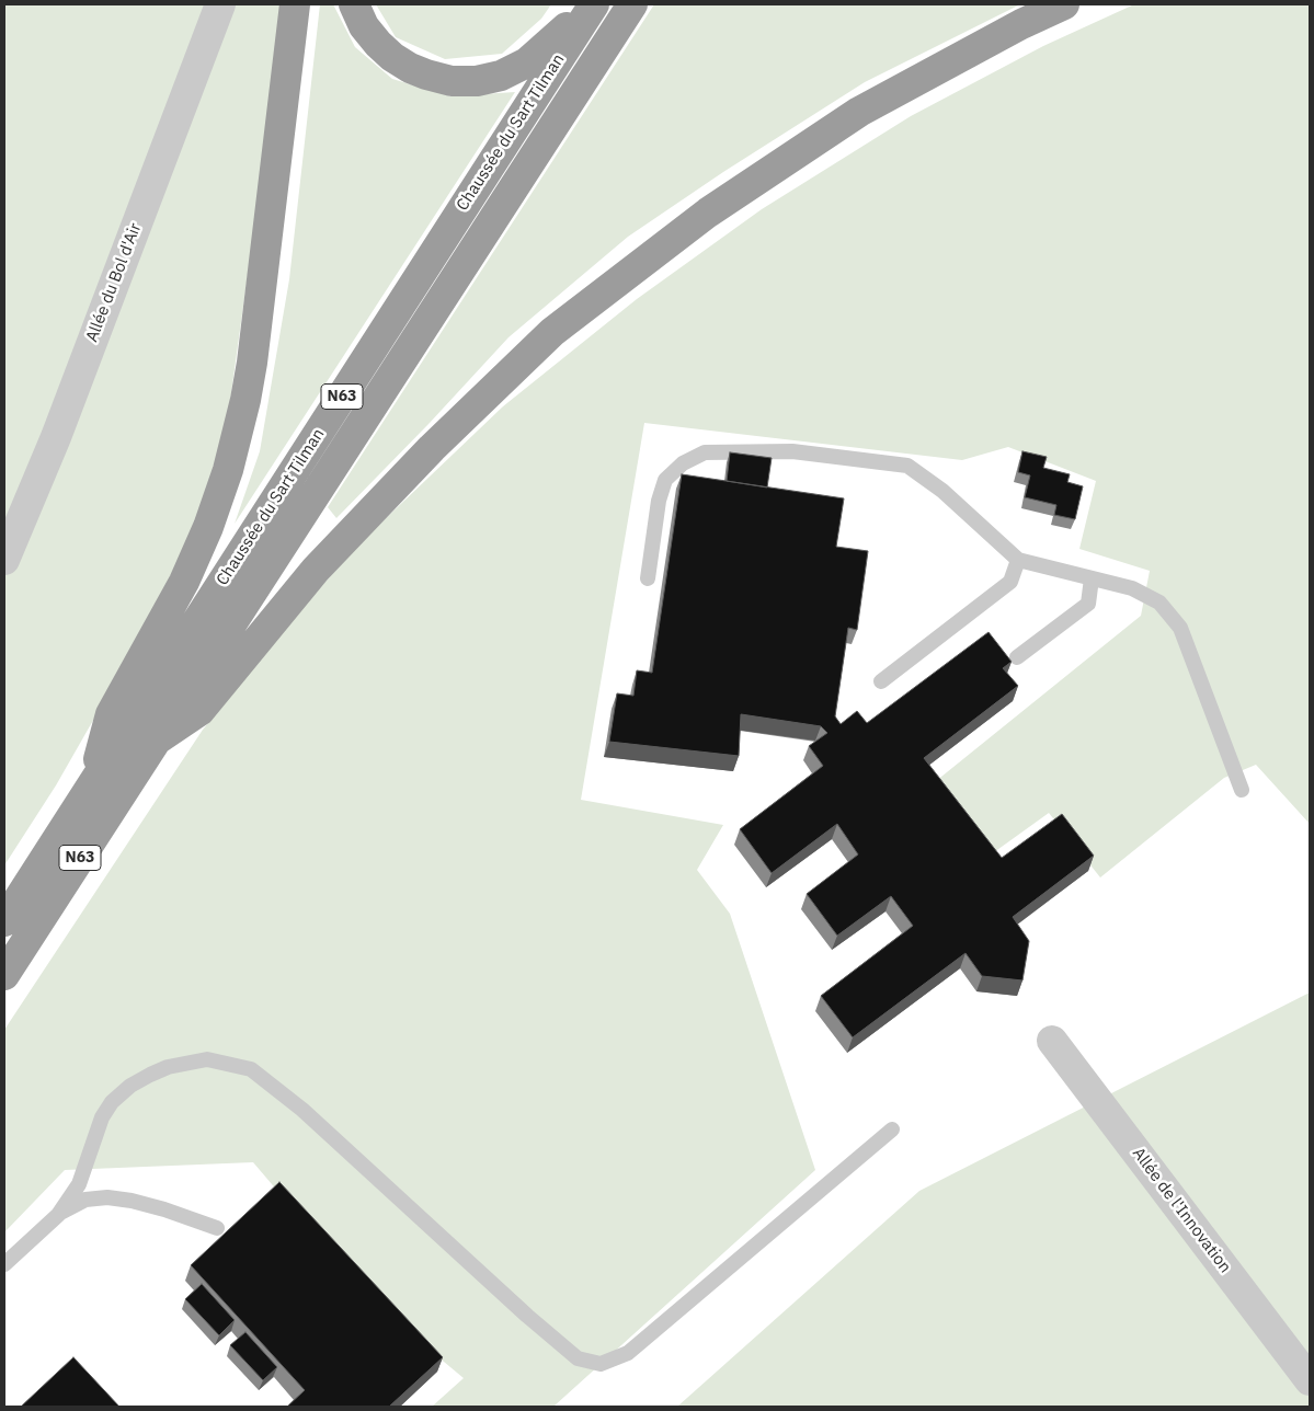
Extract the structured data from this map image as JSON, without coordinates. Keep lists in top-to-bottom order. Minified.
{"streets":{"highway":["Chaussée du Sart Tilman","N63"],"street":["Allée du Bol d'Air","Allée de l'Innovation"]},"crossings":[["Chaussée du Sart Tilman","N63"]]}
